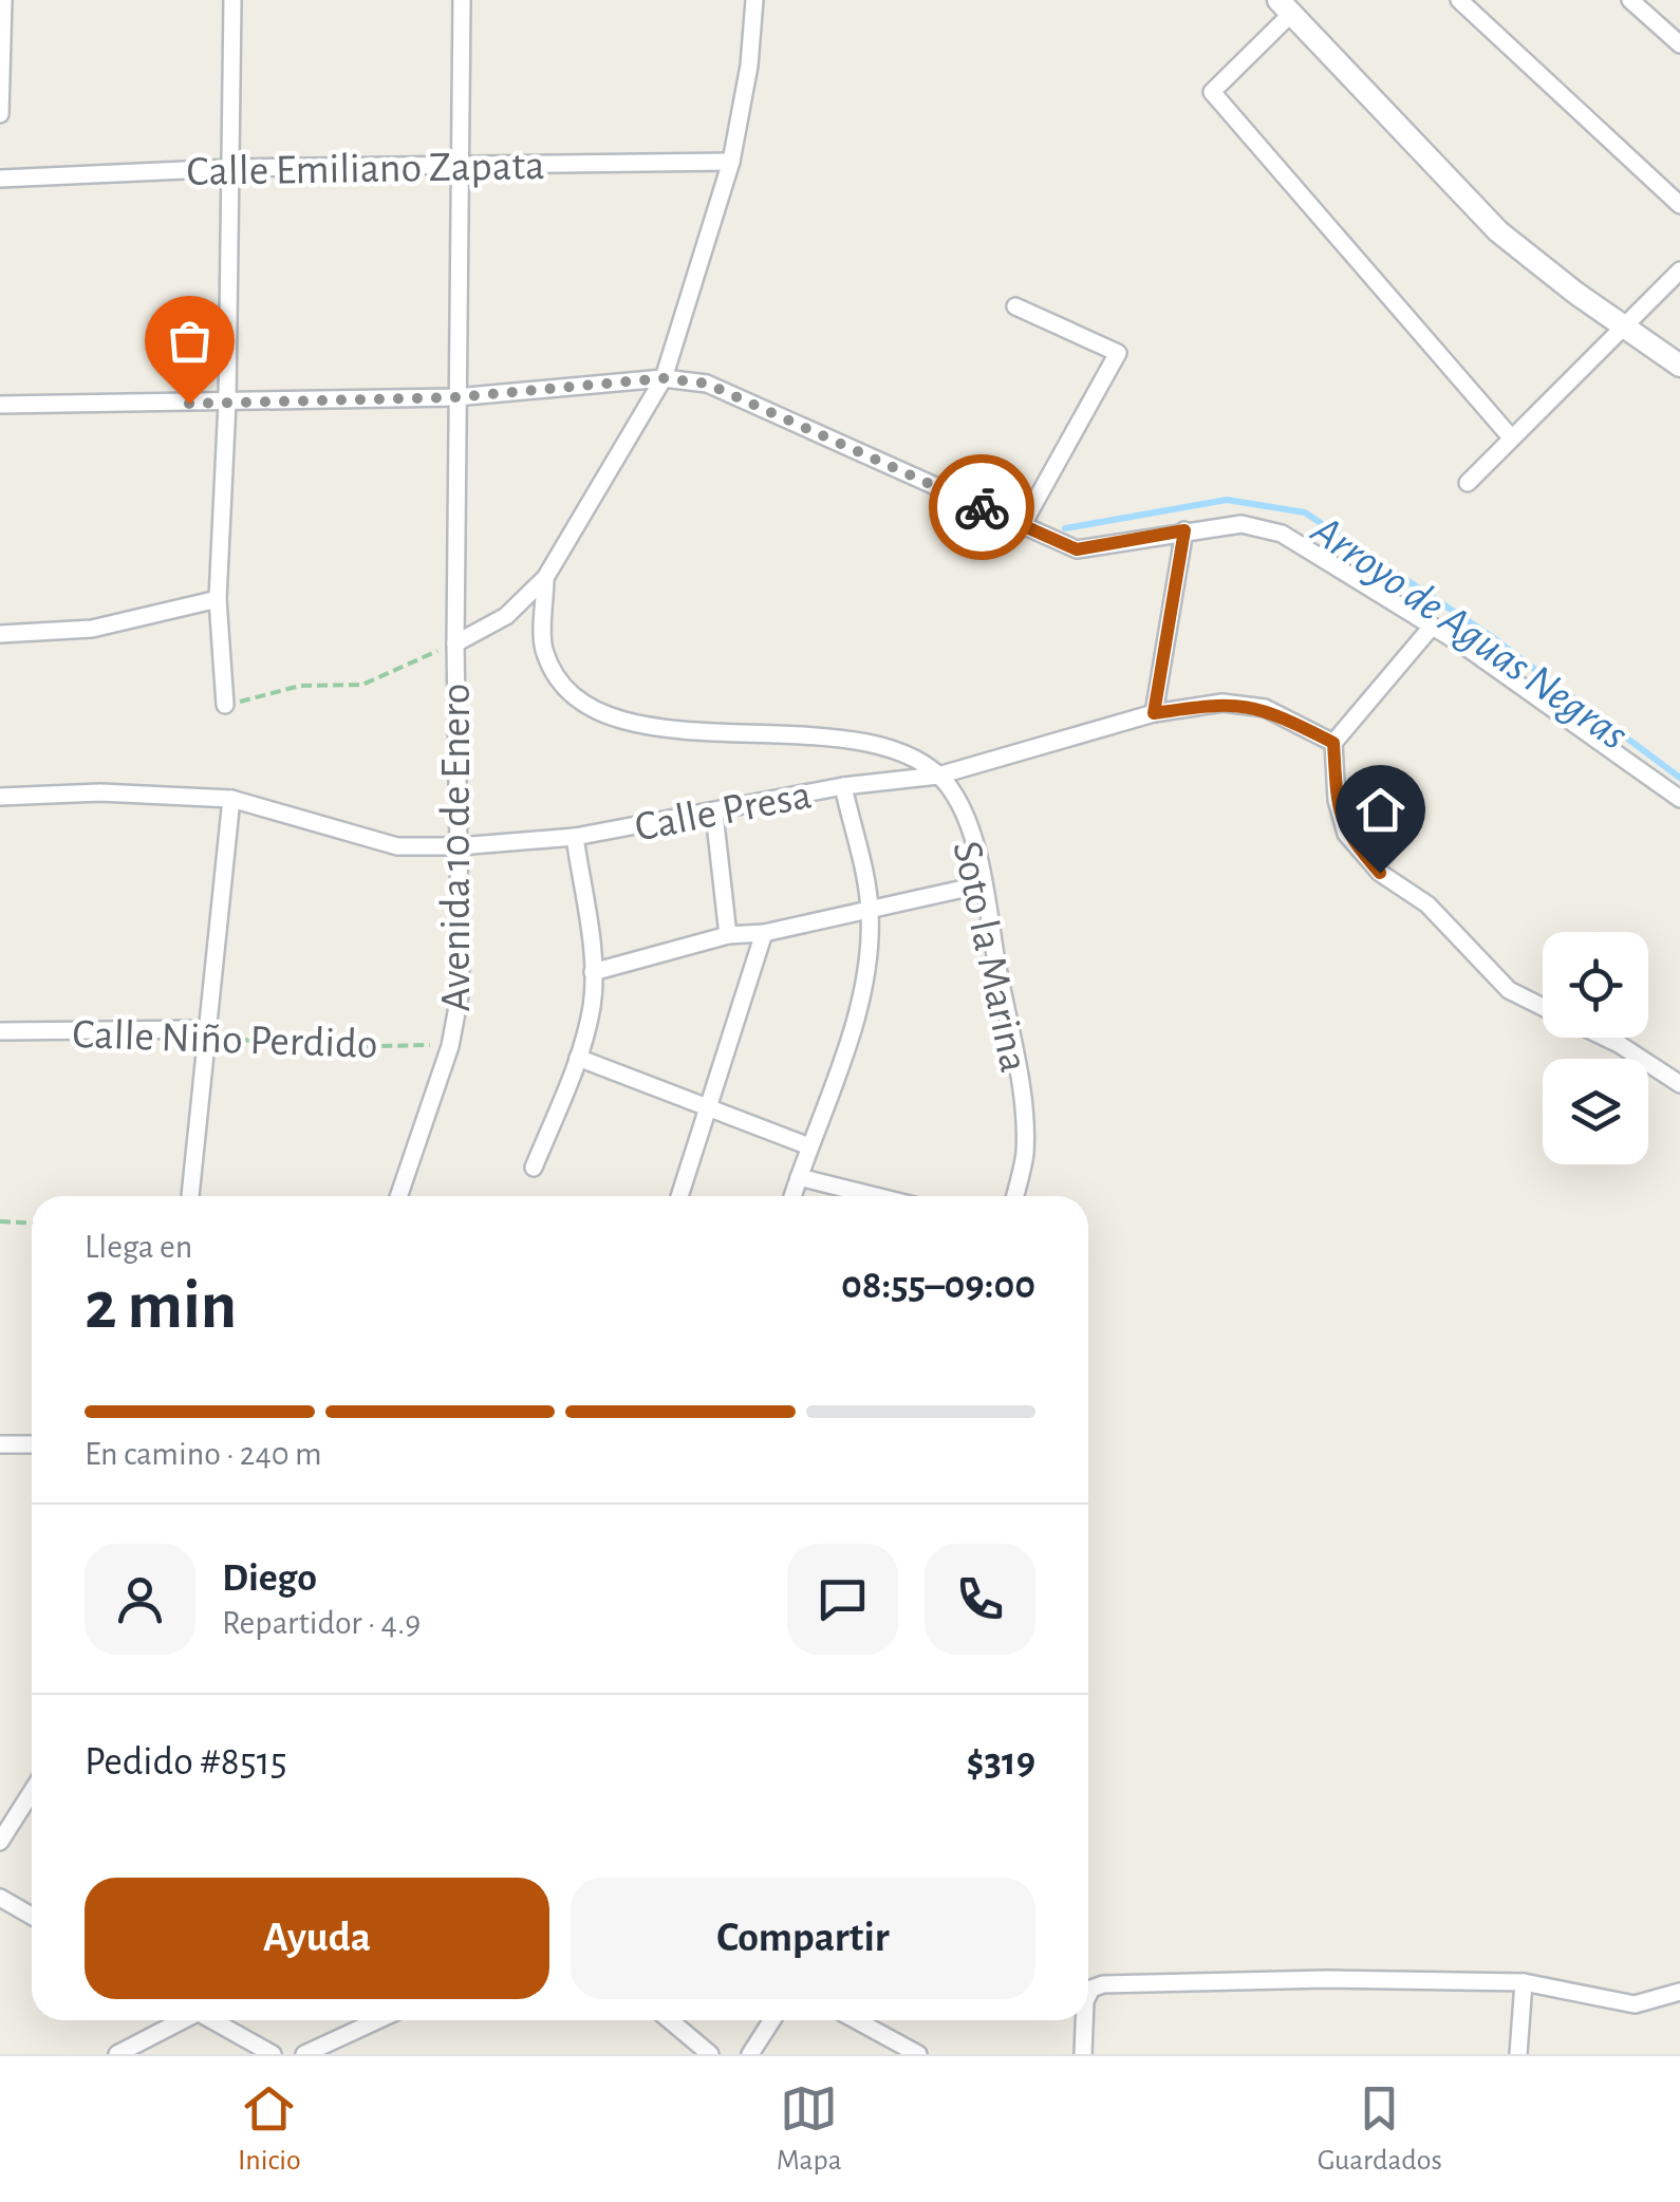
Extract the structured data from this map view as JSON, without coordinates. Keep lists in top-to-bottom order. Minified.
{"streets":{"street":["Calle Emiliano Zapata","Calle Presa","Avenida 10 de Enero","Soto la Marina","Calle Niño Perdido"]},"crossings":[["Calle Emiliano Zapata","Avenida 10 de Enero"],["Calle Presa","Avenida 10 de Enero"],["Calle Presa","Soto la Marina"],["Avenida 10 de Enero","Calle Niño Perdido"]],"water":["Arroyo de Aguas Negras"],"page":{"heading":["2 min","Llega en","08:55–09:00"],"panel":["Diego","Repartidor · 4.9","Pedido #8515","$319"],"bar":"En camino · 240 m","buttons":["Ayuda","Compartir"],"tabs":["Inicio","Mapa","Guardados"]}}
